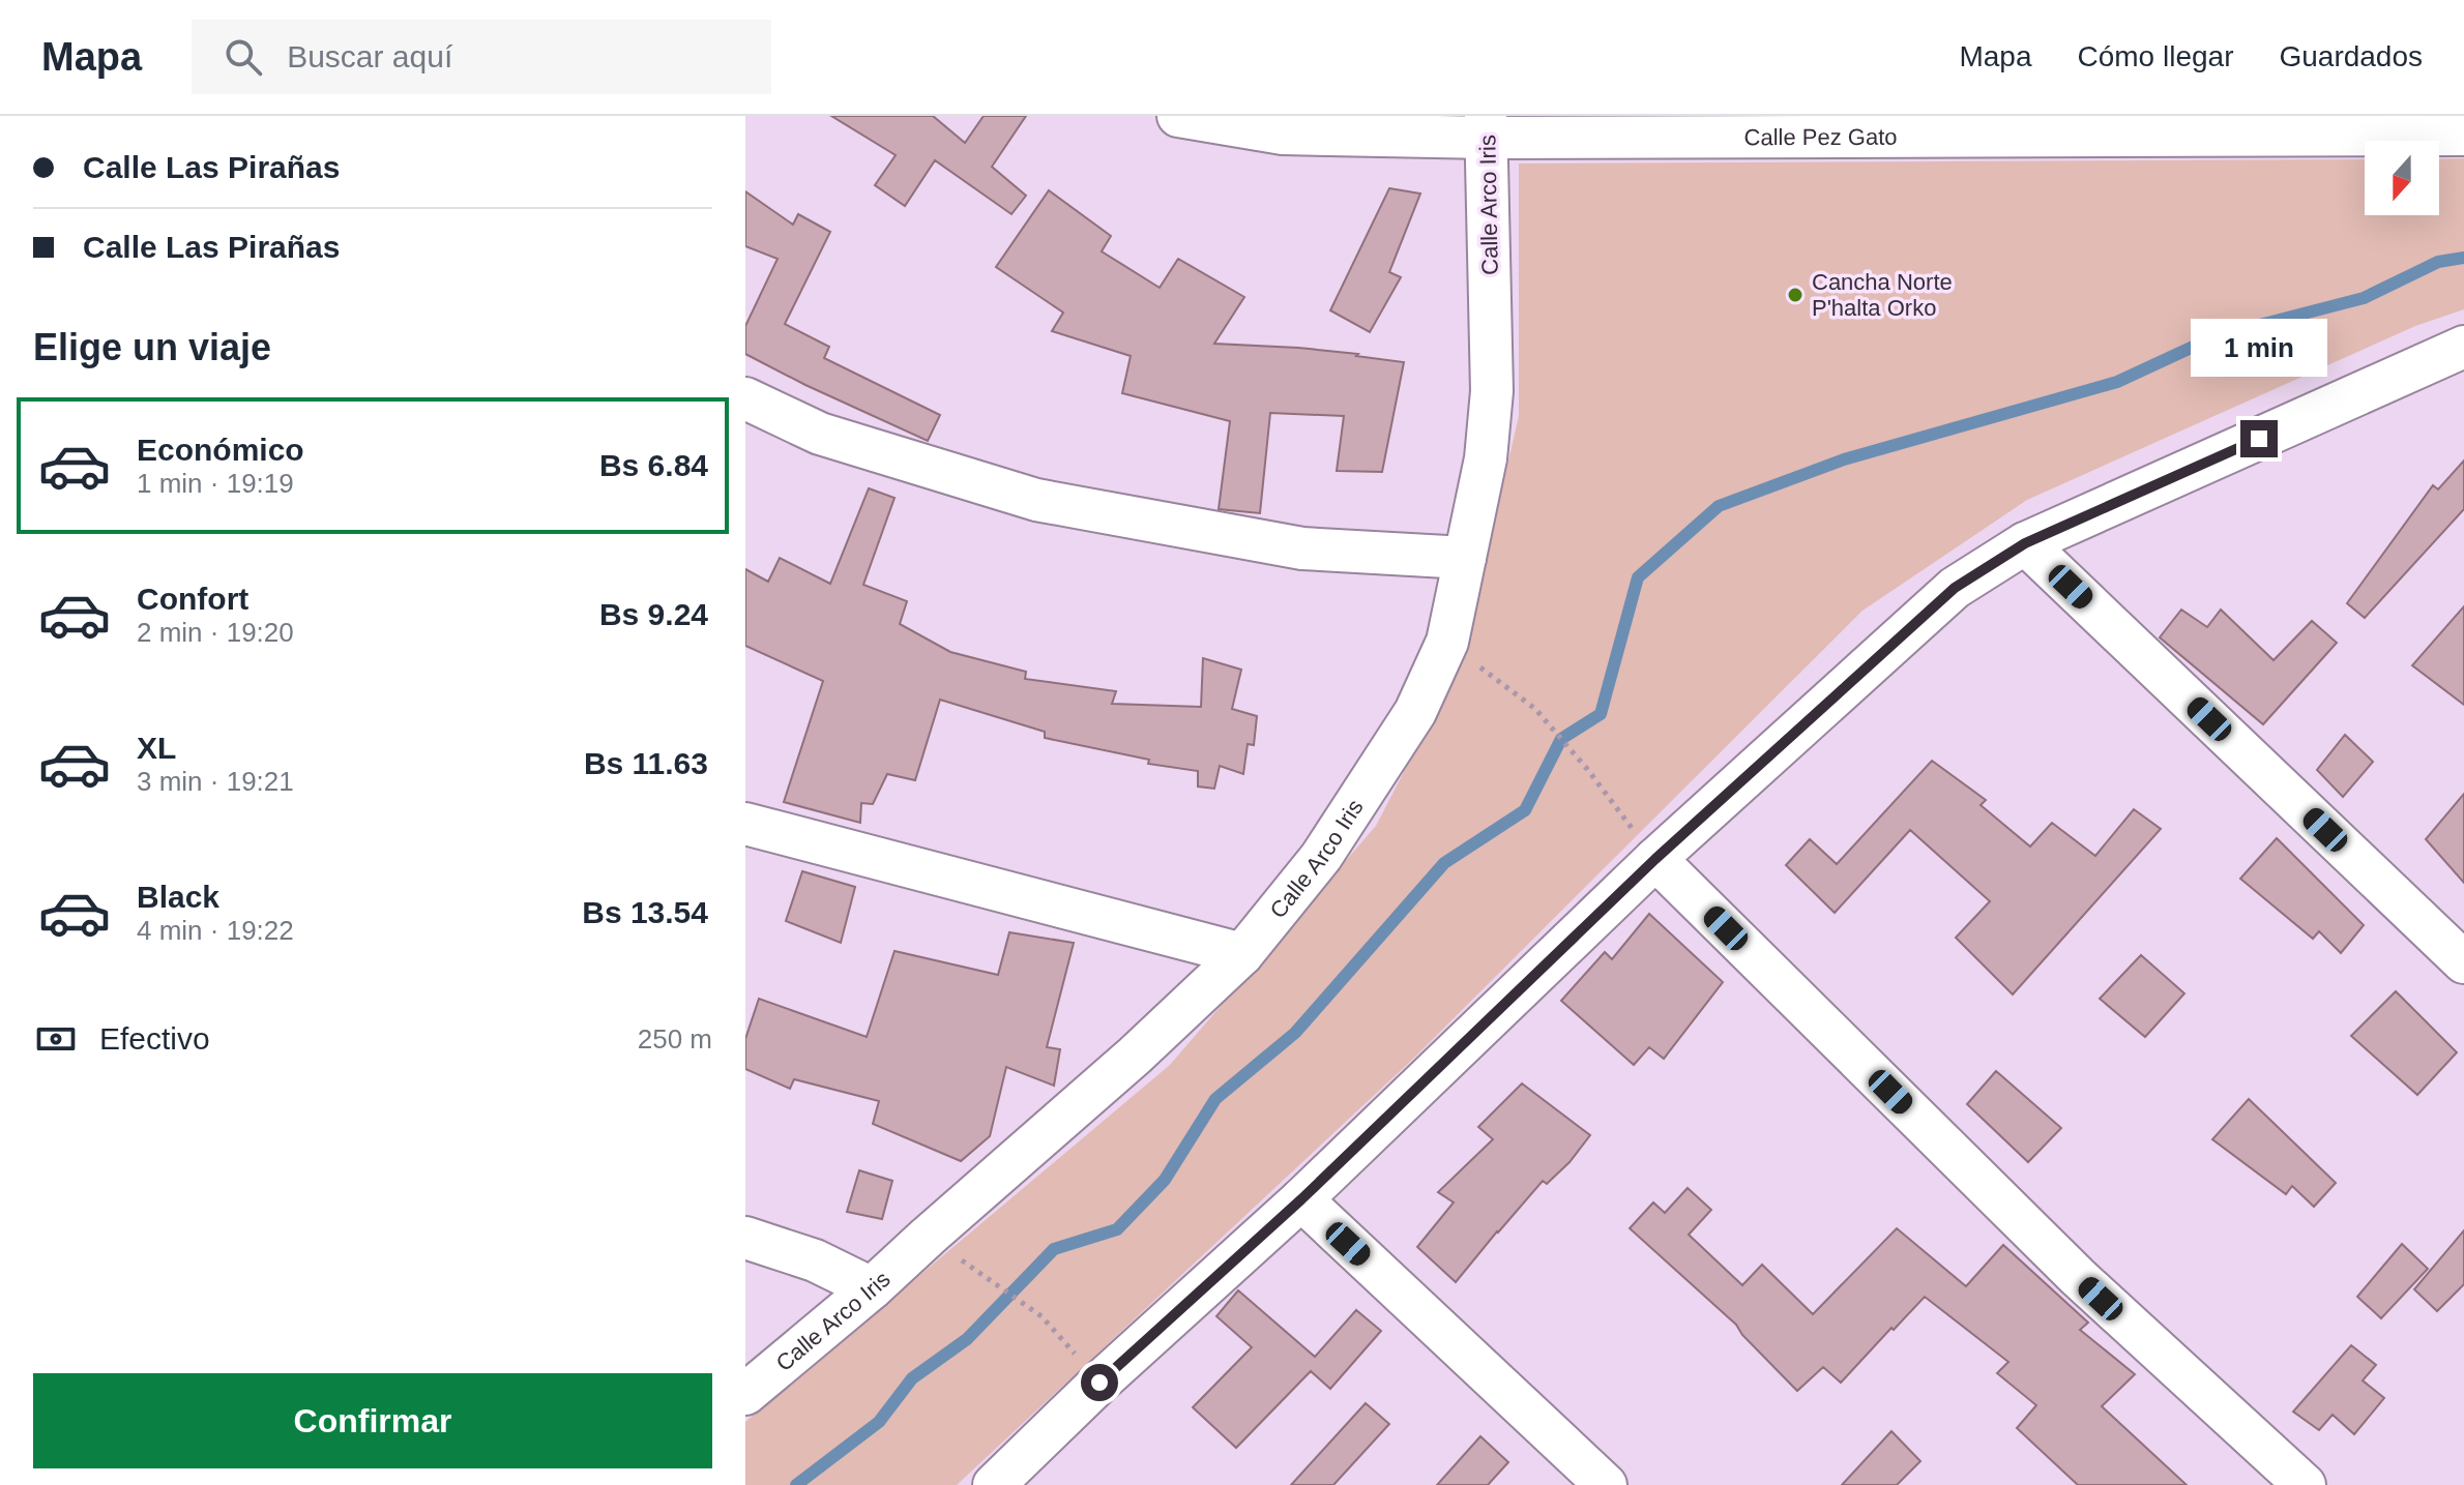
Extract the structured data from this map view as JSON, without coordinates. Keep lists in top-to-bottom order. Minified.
{"streets":{"street":["Calle Pez Gato","Calle Arco Iris"]},"crossings":[["Calle Pez Gato","Calle Arco Iris"]],"places":["Cancha Norte P'halta Orko"],"north":"bottom","page":{"header":"Mapa","search":"Buscar aquí","nav":["Mapa","Cómo llegar","Guardados"],"banner":["Calle Las Pirañas","Calle Las Pirañas"],"heading":"Elige un viaje","bubble":"1 min","list":[{"name":"Económico","note":"1 min · 19:19","value":"Bs 6.84"},{"name":"Confort","note":"2 min · 19:20","value":"Bs 9.24"},{"name":"XL","note":"3 min · 19:21","value":"Bs 11.63"},{"name":"Black","note":"4 min · 19:22","value":"Bs 13.54"}],"pay":["Efectivo","250 m"],"buttons":"Confirmar"}}
